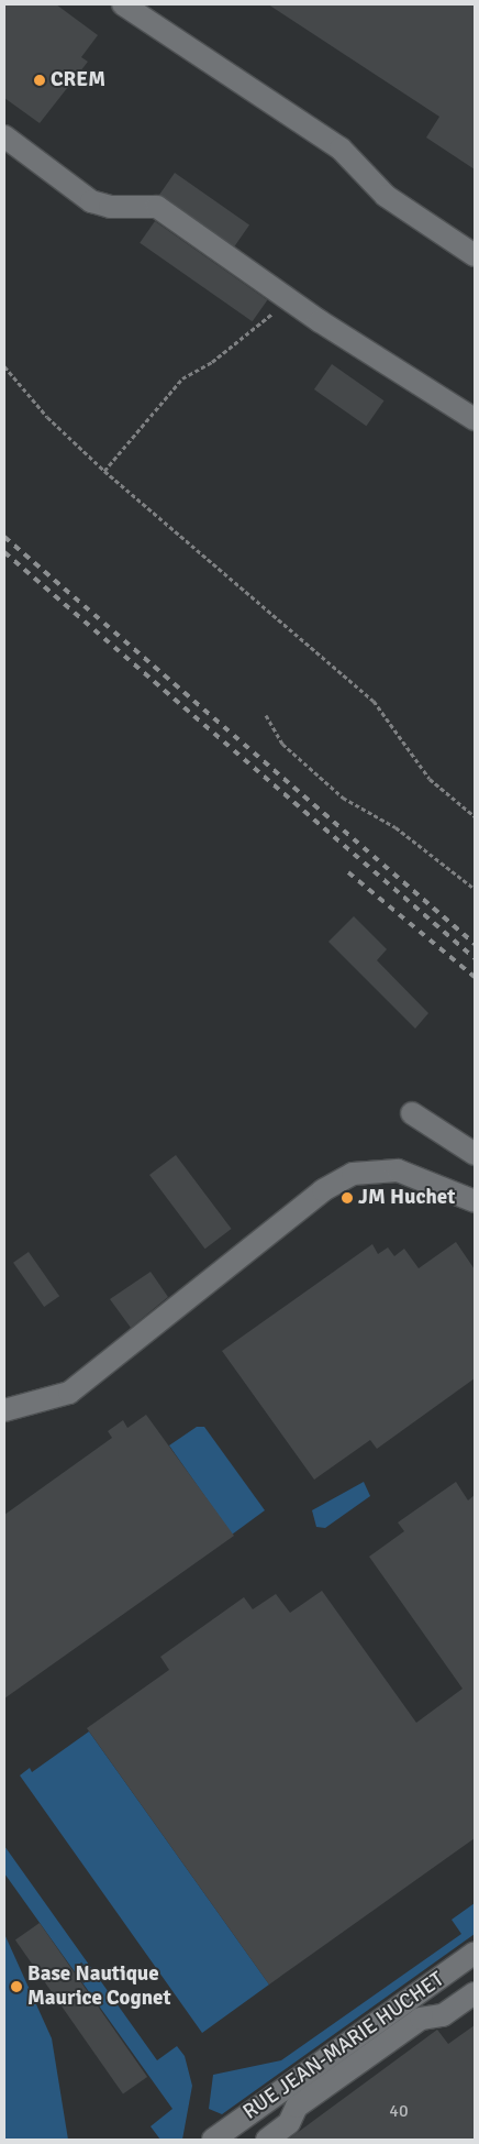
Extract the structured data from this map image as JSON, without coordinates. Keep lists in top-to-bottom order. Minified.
{"streets":{"street":["RUE JEAN-MARIE HUCHET"]},"places":["CREM","JM Huchet","Base Nautique Maurice Cognet"],"house_numbers":["40"]}
